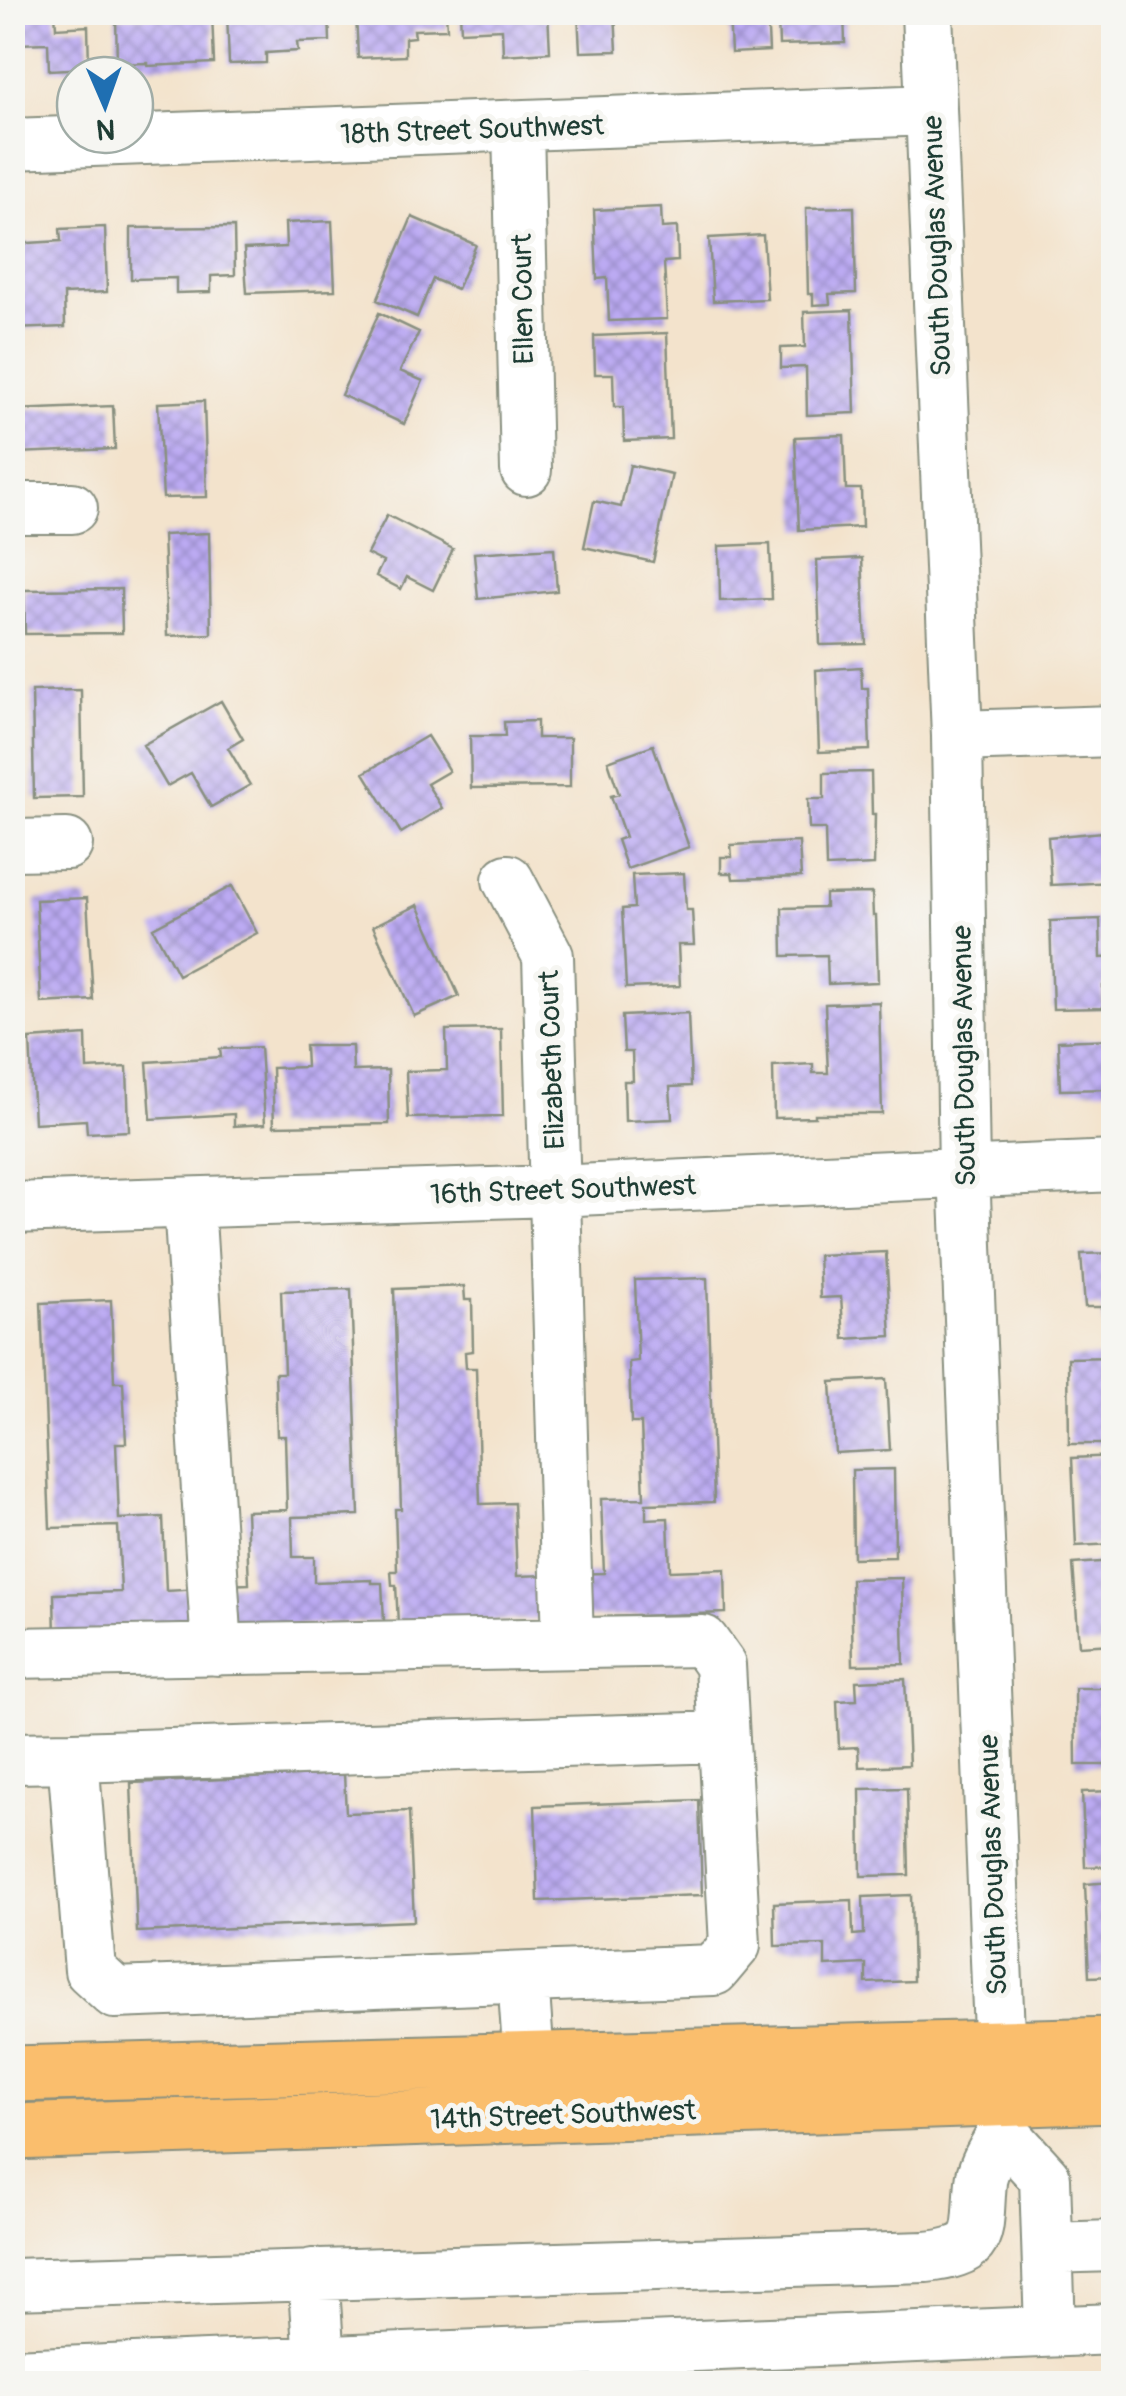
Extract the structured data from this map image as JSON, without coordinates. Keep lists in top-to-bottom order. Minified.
{"streets":{"main road":["14th Street Southwest"],"street":["18th Street Southwest","South Douglas Avenue","Ellen Court","Elizabeth Court","16th Street Southwest"]},"crossings":[["18th Street Southwest","South Douglas Avenue"],["18th Street Southwest","Ellen Court"],["South Douglas Avenue","16th Street Southwest"],["South Douglas Avenue","14th Street Southwest"],["Elizabeth Court","16th Street Southwest"]],"north":"bottom"}
